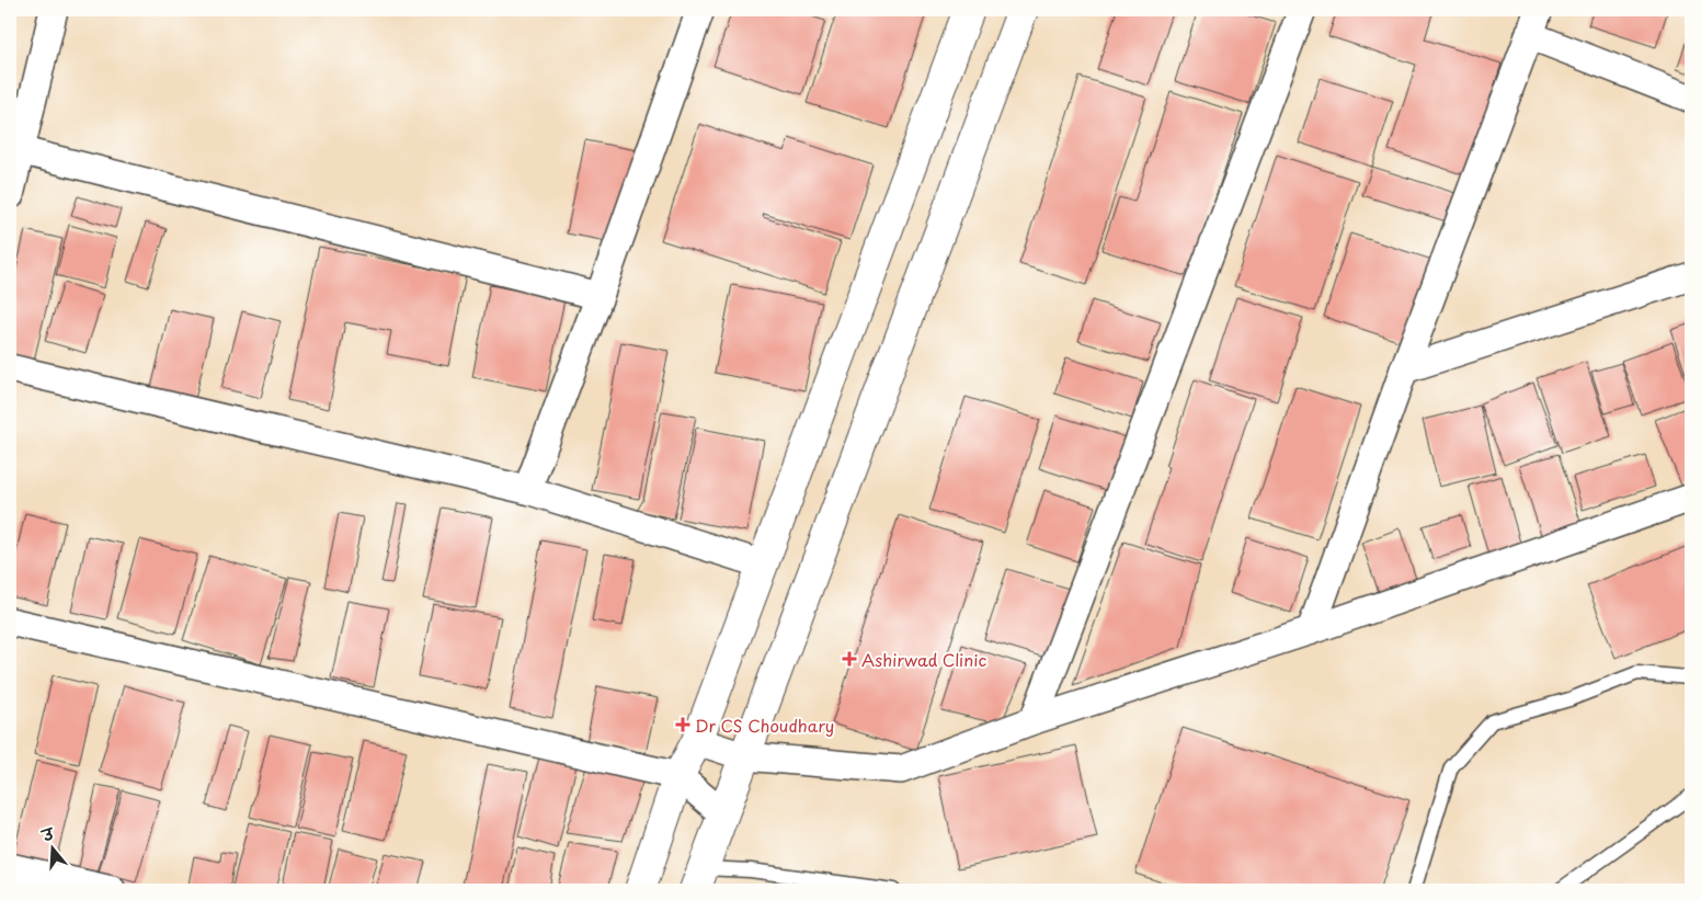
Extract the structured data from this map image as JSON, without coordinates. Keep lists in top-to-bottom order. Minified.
{"places":{"health":["Ashirwad Clinic","Dr CS Choudhary"]},"north":"top"}
